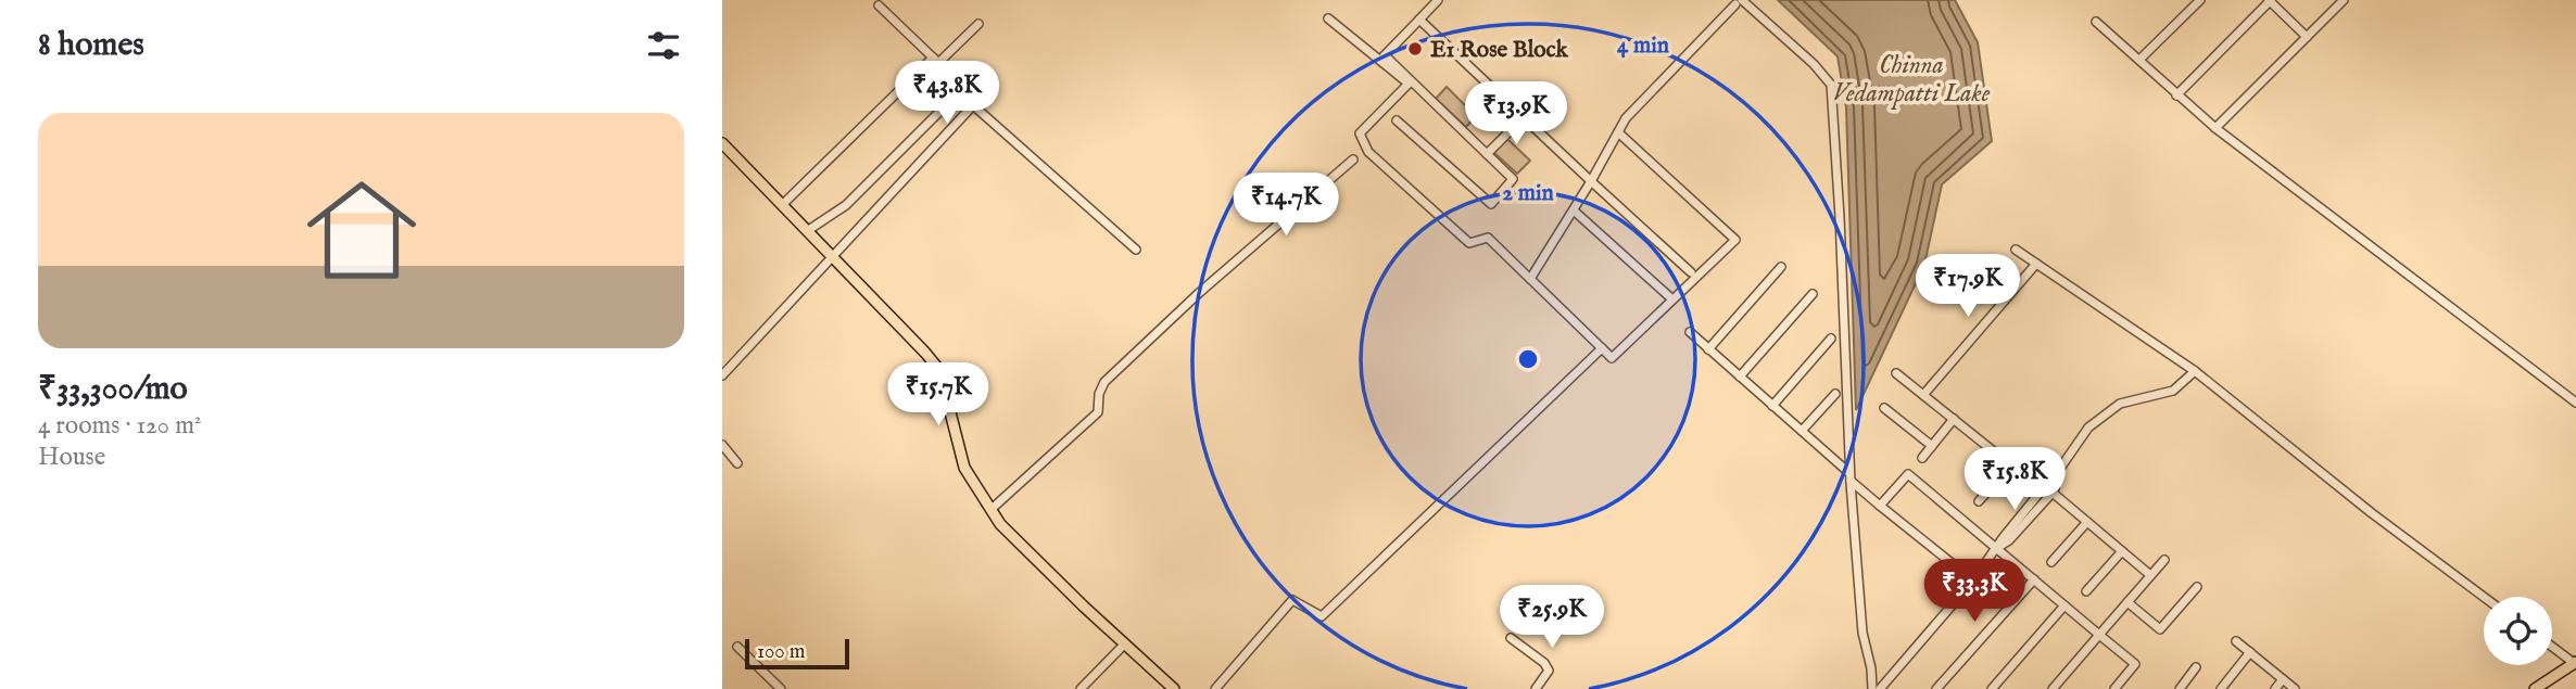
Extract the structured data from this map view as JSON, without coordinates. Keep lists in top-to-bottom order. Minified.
{"water":["Chinna Vedampatti Lake"],"places":["E1 Rose Block"],"scale_bar":"100 m","page":{"heading":"8 homes","price":["₹43.8K","₹13.9K","₹14.7K","₹17.9K","₹15.7K","₹15.8K","₹33.3K","₹25.9K"],"list":[{"name":"₹33,300/mo","note":"4 rooms · 120 m² · House"}],"scale":"100 m"},"rings":["4 min","2 min"]}
